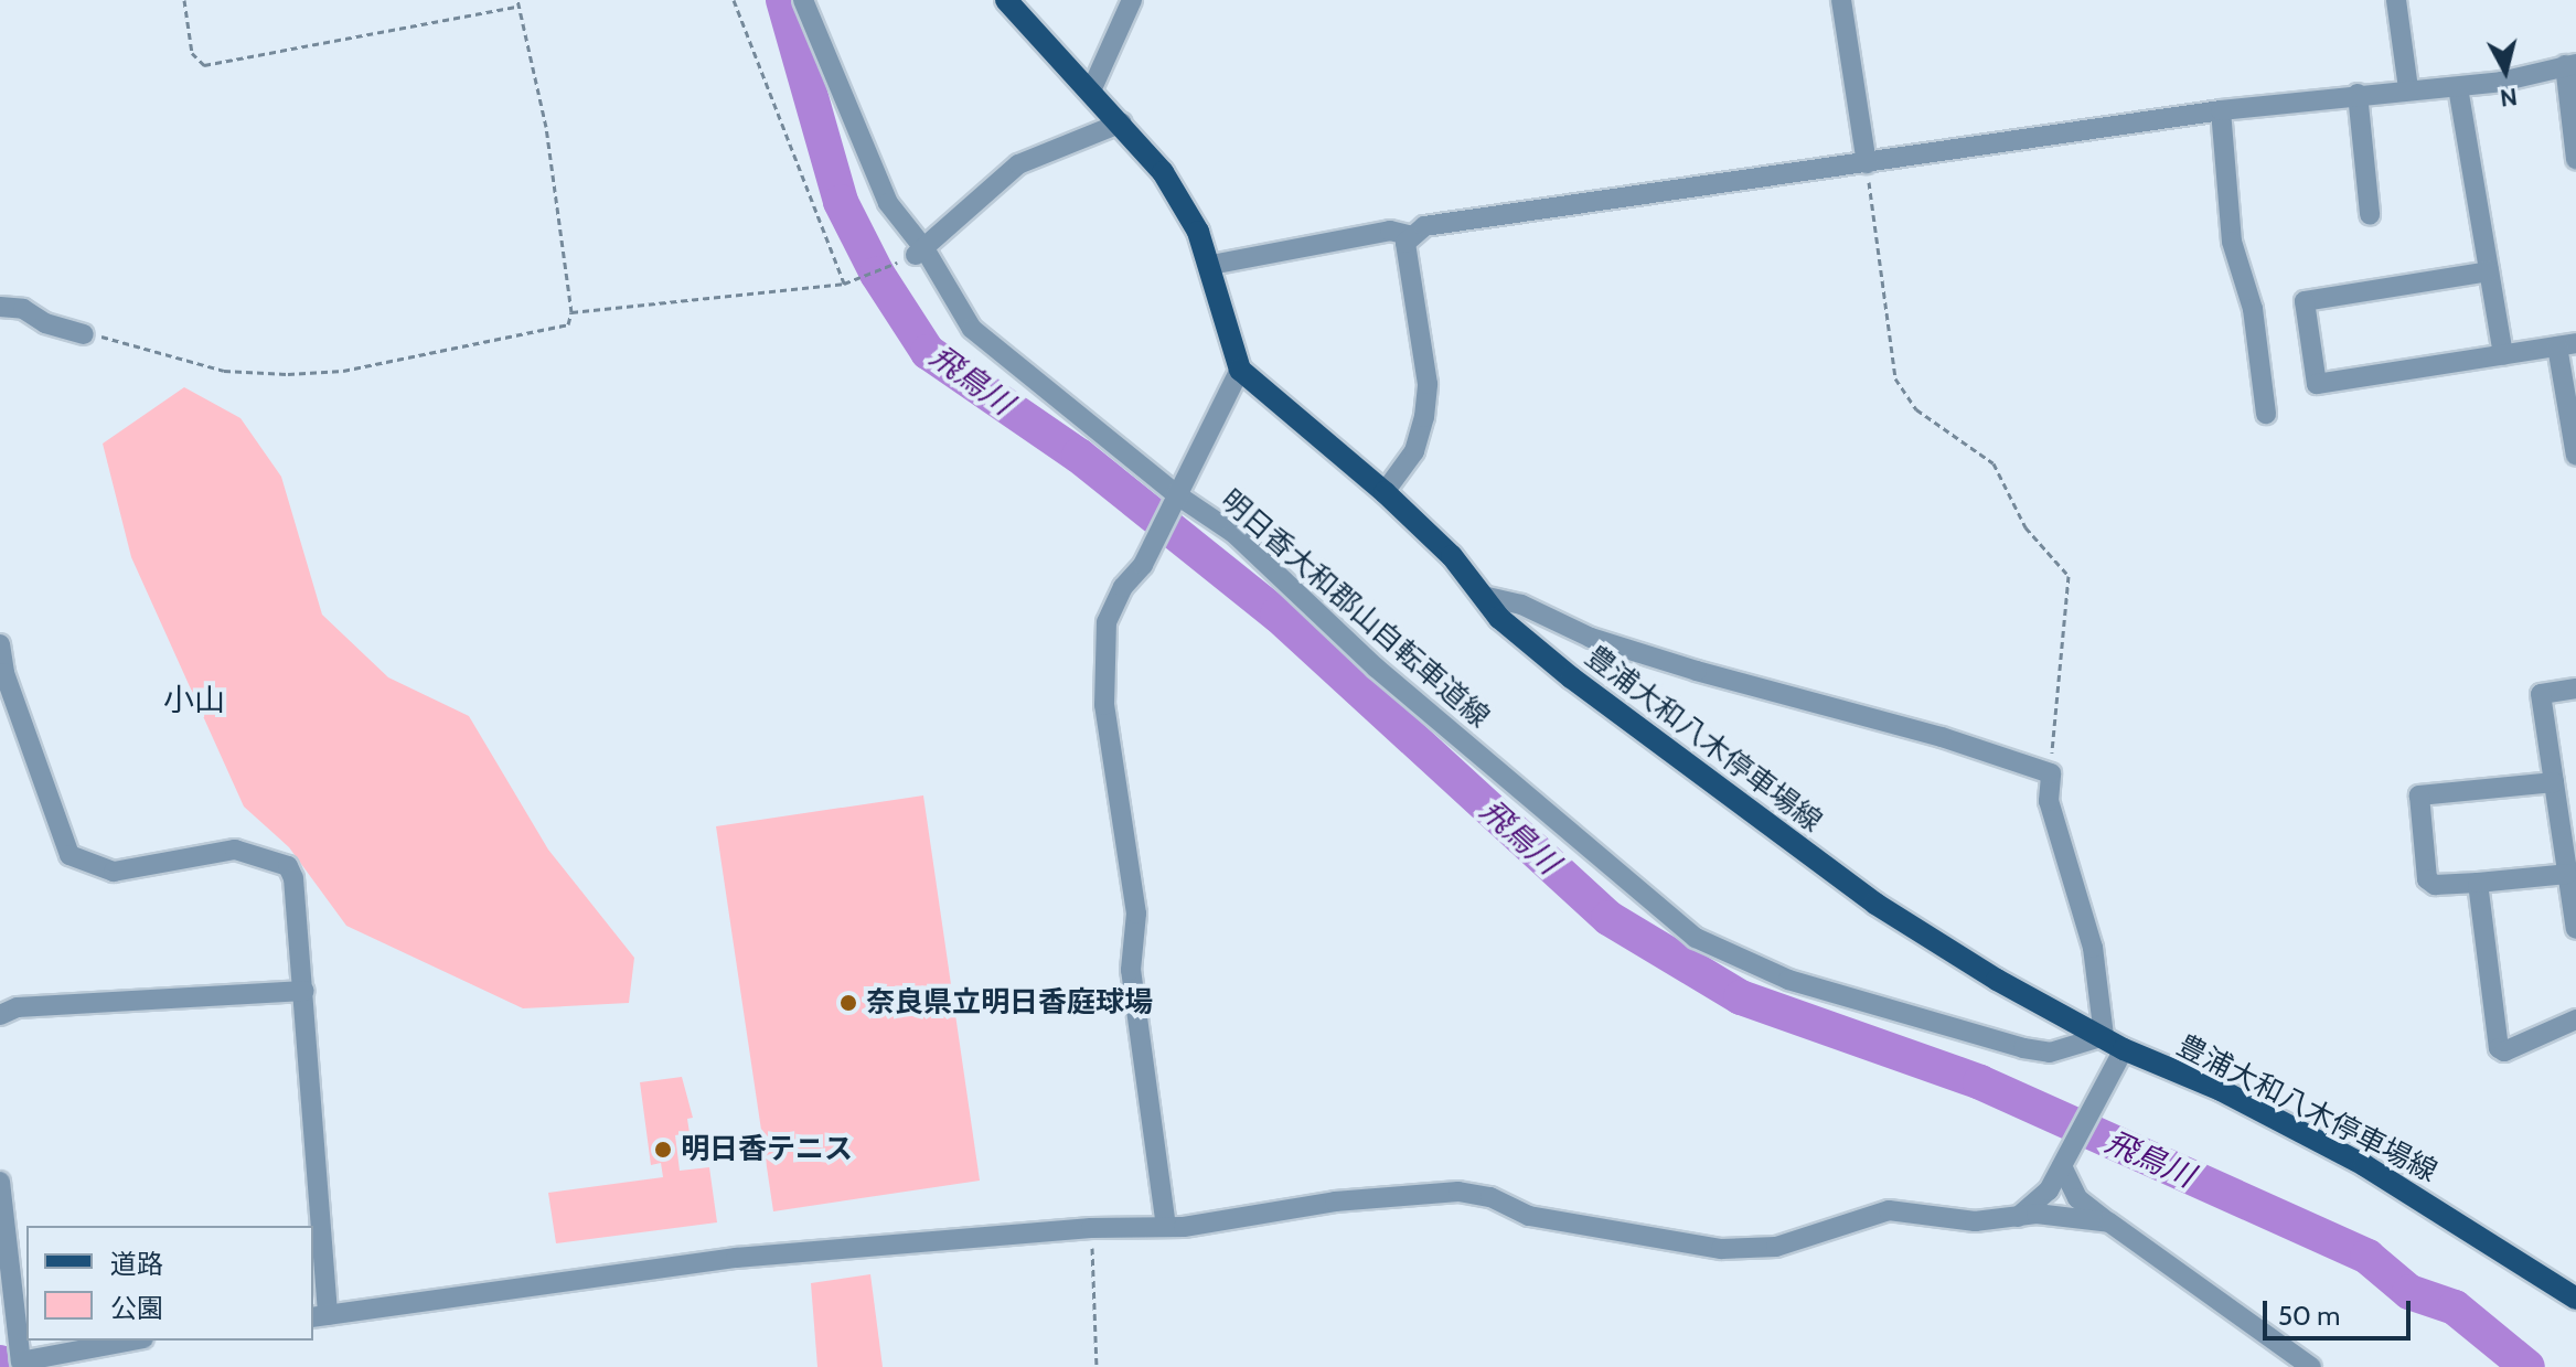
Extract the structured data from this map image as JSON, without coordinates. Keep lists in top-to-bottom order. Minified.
{"streets":{"main road":["豊浦大和八木停車場線"],"street":["明日香大和郡山自転車道線"]},"crossings":[["明日香大和郡山自転車道線","豊浦大和八木停車場線"]],"districts":["小山"],"water":["飛鳥川"],"places":["奈良県立明日香庭球場","明日香テニス"],"legend":["道路","公園"],"scale_bar":"50 m","north":"bottom"}
